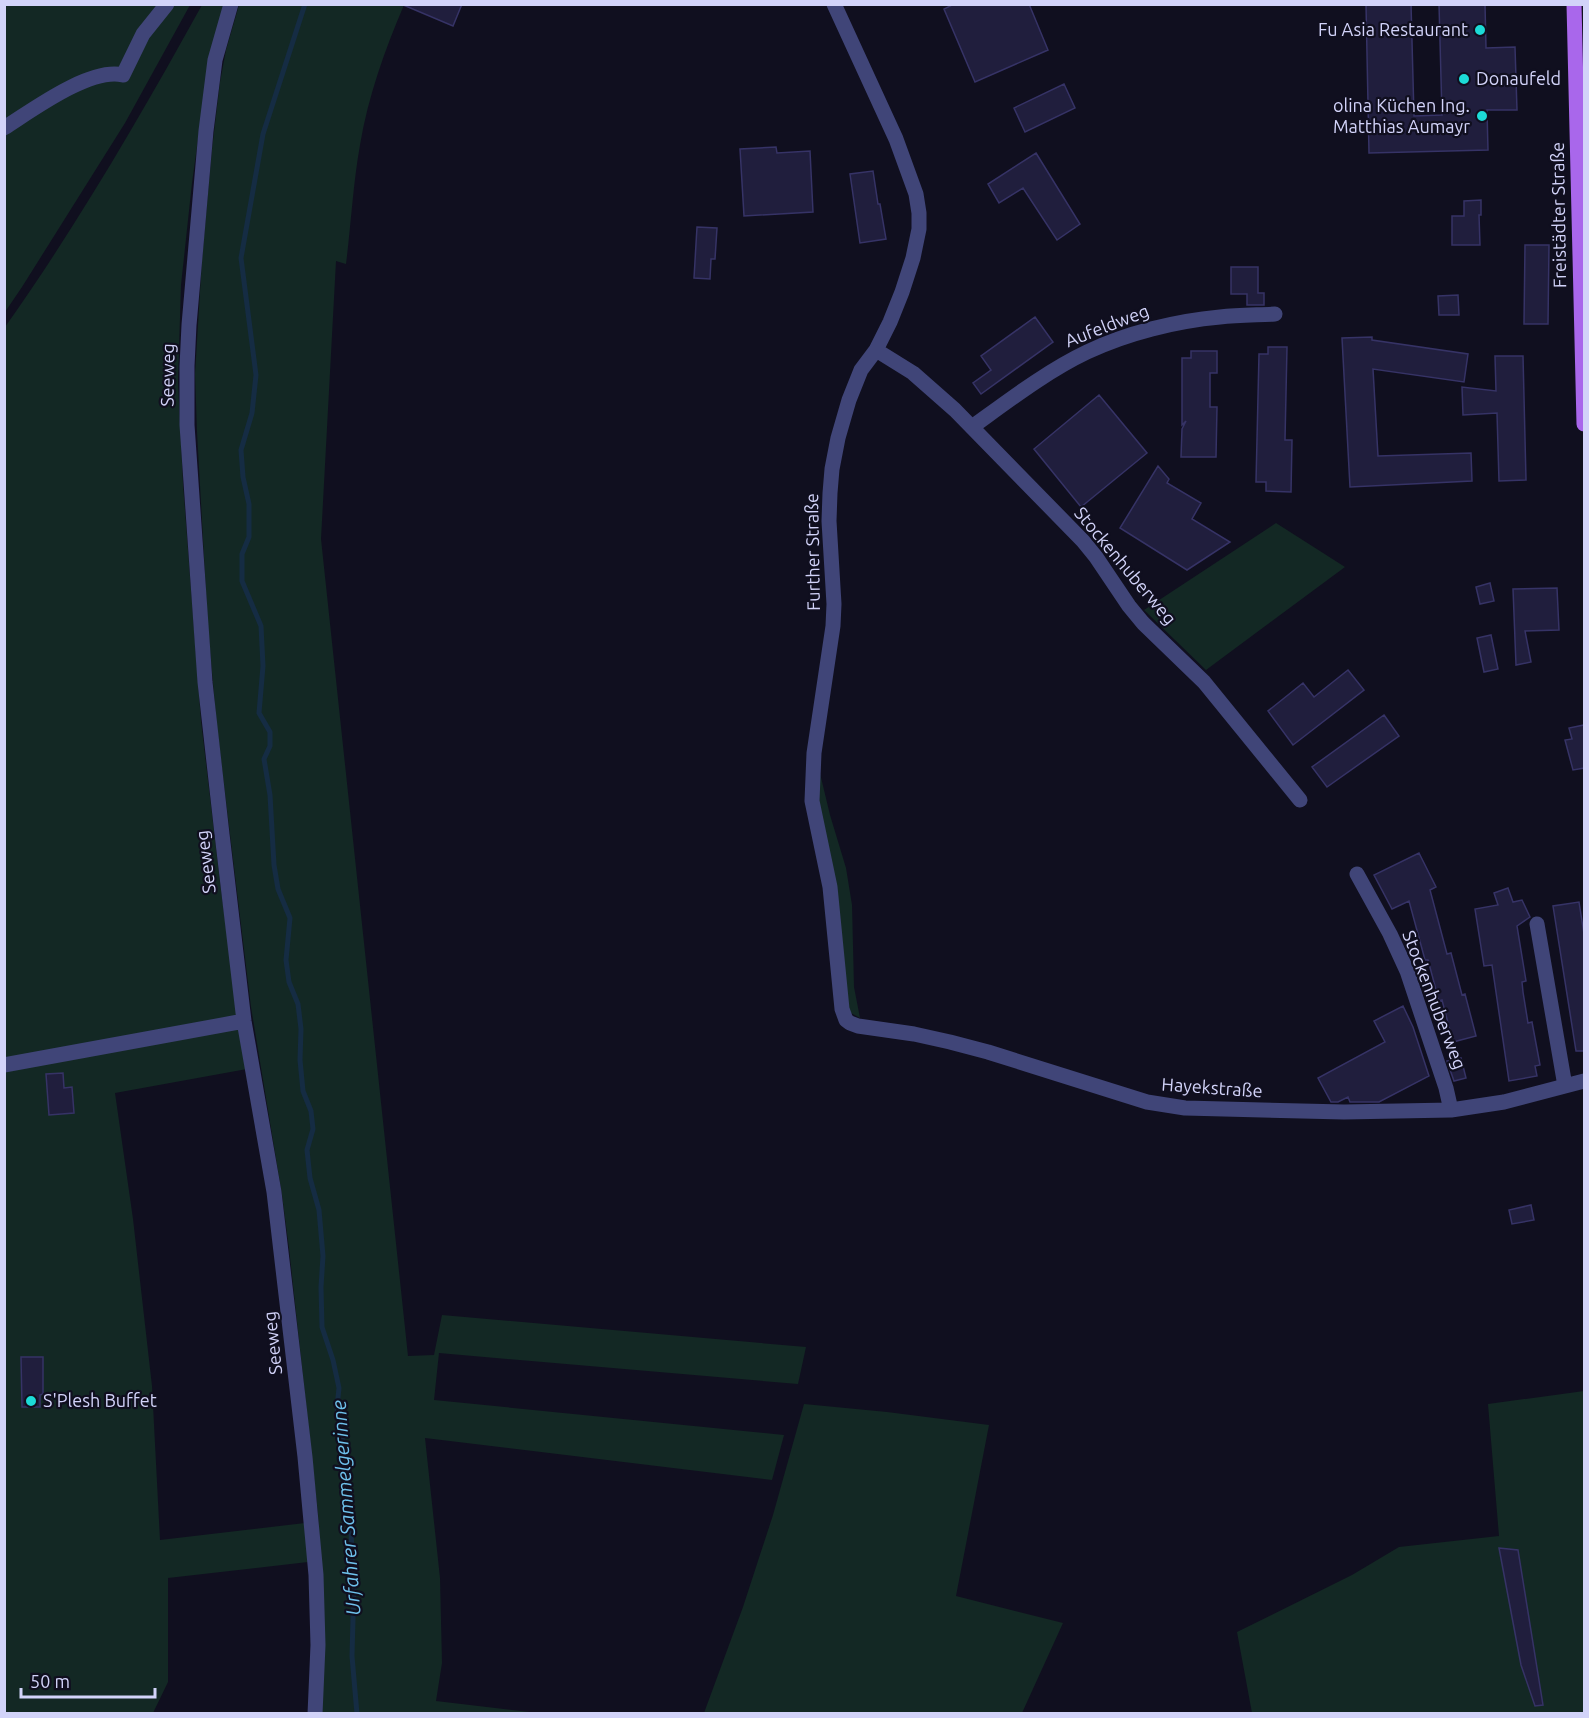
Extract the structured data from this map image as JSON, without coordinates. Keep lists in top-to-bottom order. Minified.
{"streets":{"main road":["Freistädter Straße"],"street":["Aufeldweg","Seeweg","Further Straße","Stockenhuberweg","Hayekstraße"]},"crossings":[["Aufeldweg","Stockenhuberweg"],["Further Straße","Stockenhuberweg"],["Further Straße","Hayekstraße"],["Stockenhuberweg","Hayekstraße"]],"water":["Urfahrer Sammelgerinne"],"places":["Fu Asia Restaurant","Donaufeld","olina Küchen Ing. Matthias Aumayr","S'Plesh Buffet"],"scale_bar":"50 m"}
